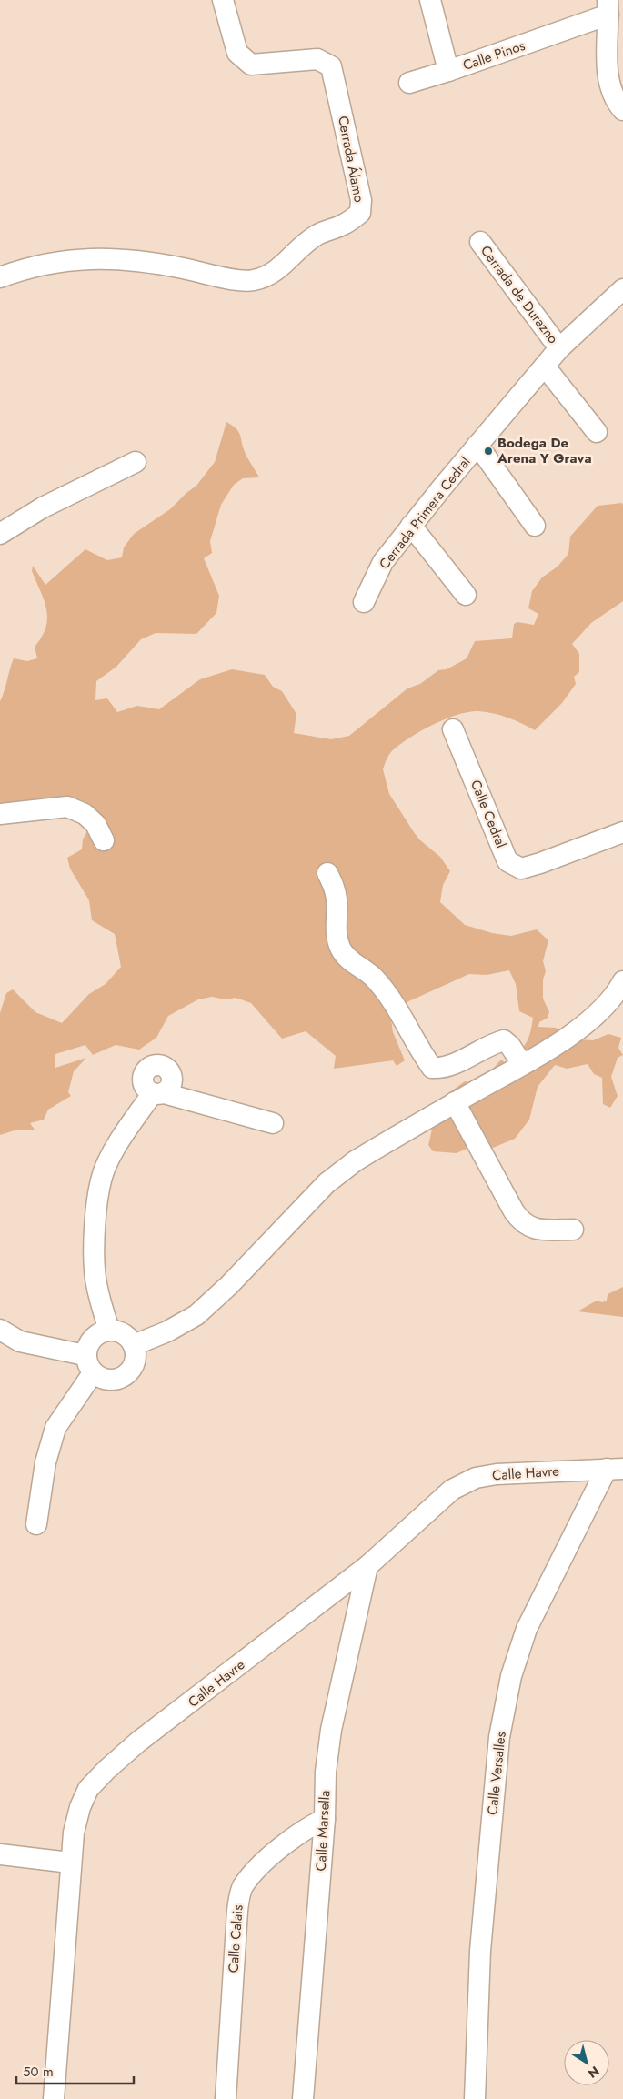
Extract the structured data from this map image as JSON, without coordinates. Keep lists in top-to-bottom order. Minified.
{"streets":{"street":["Calle Pinos","Cerrada Álamo","Cerrada de Durazno","Cerrada Primera Cedral","Calle Cedral","Calle Havre","Calle Versalles","Calle Marsella","Calle Calais"]},"crossings":[["Cerrada de Durazno","Cerrada Primera Cedral"],["Calle Havre","Calle Versalles"],["Calle Havre","Calle Marsella"],["Calle Marsella","Calle Calais"]],"places":["Bodega De Arena Y Grava"],"scale_bar":"50 m","north":"bottom right"}
